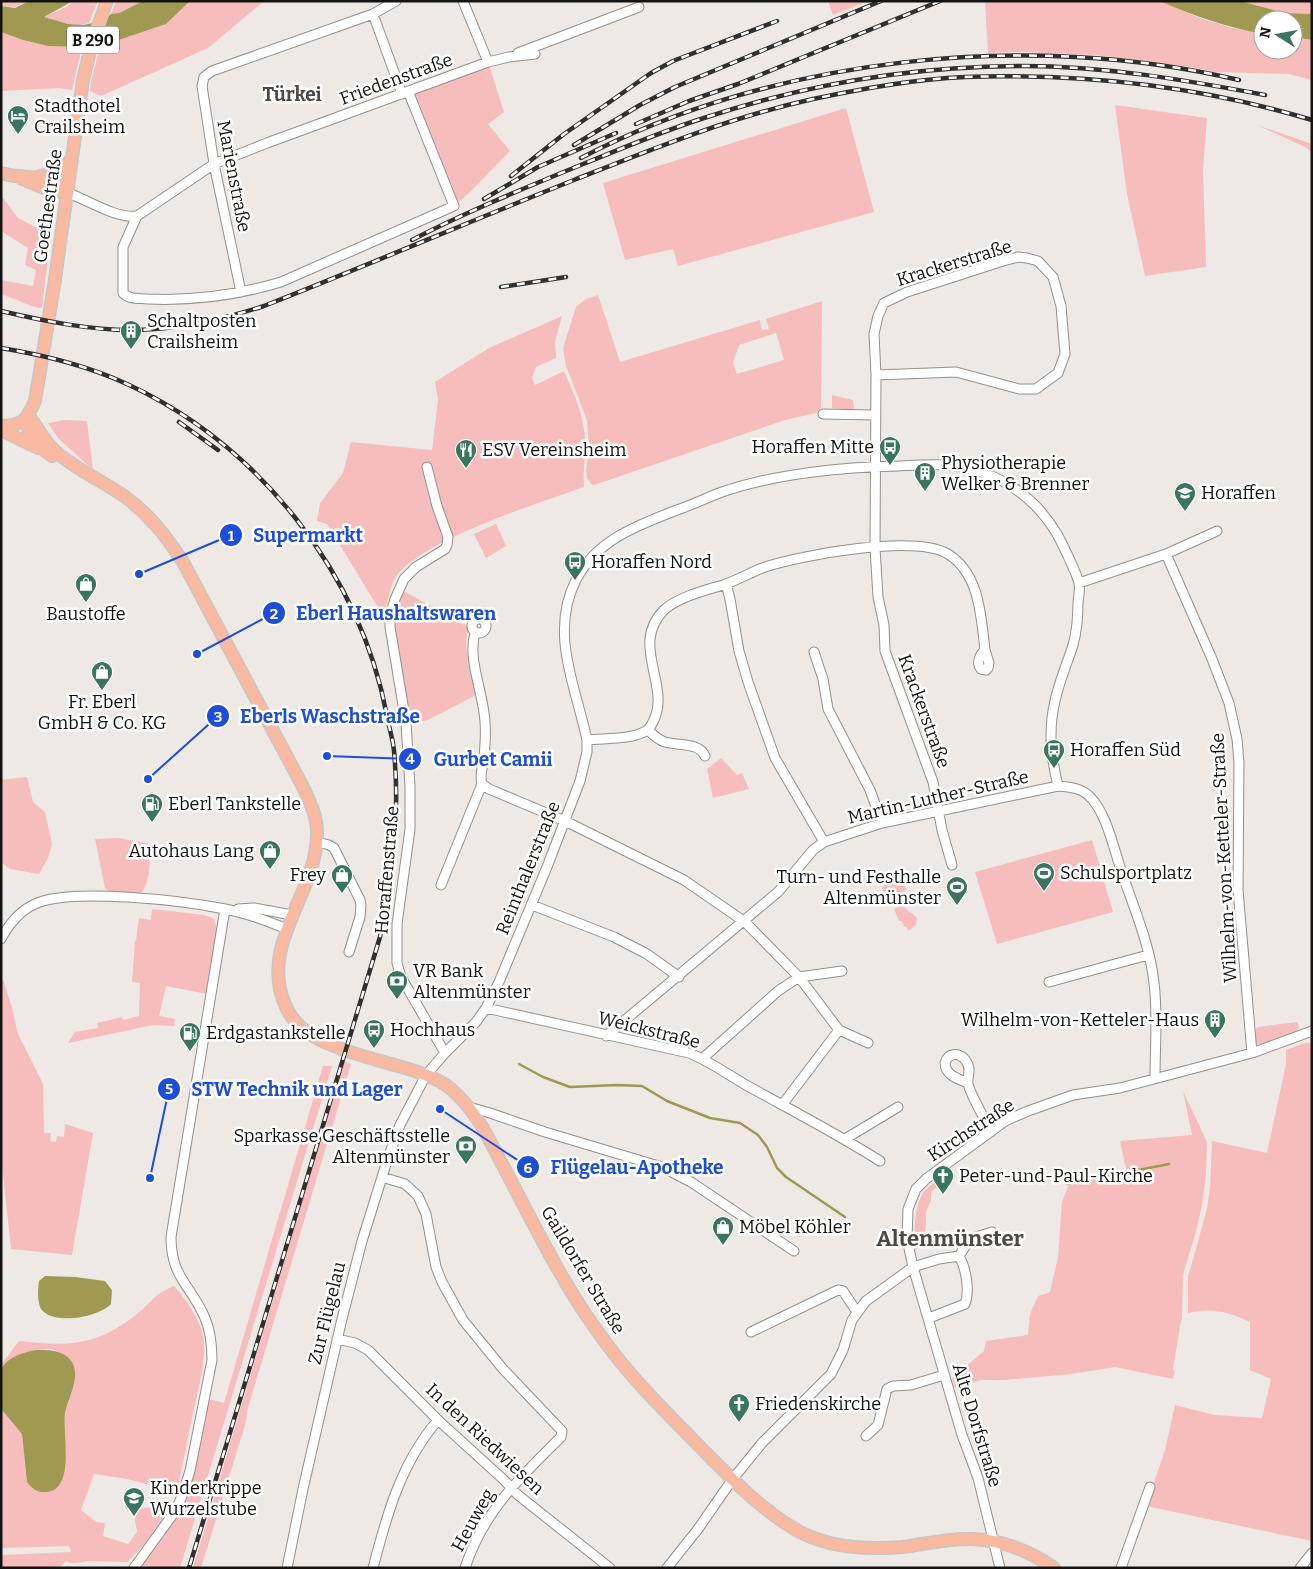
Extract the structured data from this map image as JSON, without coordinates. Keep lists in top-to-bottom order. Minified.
{"streets":{"main road":["B 290","Goethestraße","Gaildorfer Straße"],"street":["Friedenstraße","Marienstraße","Krackerstraße","Martin-Luther-Straße","Wilhelm-von-Ketteler-Straße","Reinthalerstraße","Horaffenstraße","Weickstraße","Kirchstraße","Zur Flügelau","Alte Dorfstraße","In den Riedwiesen","Heuweg"]},"crossings":[["Friedenstraße","Marienstraße"],["Goethestraße","Gaildorfer Straße"],["Krackerstraße","Martin-Luther-Straße"],["Krackerstraße","Reinthalerstraße"],["Martin-Luther-Straße","Reinthalerstraße"],["Martin-Luther-Straße","Weickstraße"],["Martin-Luther-Straße","Kirchstraße"],["Wilhelm-von-Ketteler-Straße","Kirchstraße"],["Reinthalerstraße","Horaffenstraße"],["Reinthalerstraße","Weickstraße"],["Reinthalerstraße","Gaildorfer Straße"],["Reinthalerstraße","Zur Flügelau"],["Kirchstraße","Alte Dorfstraße"],["Gaildorfer Straße","Zur Flügelau"],["Gaildorfer Straße","Alte Dorfstraße"],["Zur Flügelau","In den Riedwiesen"],["Zur Flügelau","Heuweg"],["In den Riedwiesen","Heuweg"]],"districts":["Türkei","Altenmünster"],"places":{"hotel":["Stadthotel Crailsheim"],"building":["Schaltposten Crailsheim","Physiotherapie Welker & Brenner","Wilhelm-von-Ketteler-Haus"],"bus stop":["Horaffen Mitte","Horaffen Nord","Horaffen Süd","Hochhaus"],"restaurant":["ESV Vereinsheim"],"school or university":["Horaffen","Kinderkrippe Wurzelstube"],"other":["Supermarkt","Eberl Haushaltswaren","Gurbet Camii","Eberls Waschstraße","Flügelau-Apotheke","STW Technik und Lager"],"shop":["Baustoffe","Fr. Eberl GmbH & Co. KG","Autohaus Lang","Frey","Möbel Köhler"],"fuel station":["Eberl Tankstelle","Erdgastankstelle"],"sports":["Schulsportplatz","Turn- und Festhalle Altenmünster"],"bank":["VR Bank Altenmünster","Sparkasse Geschäftsstelle Altenmünster"],"church":["Peter-und-Paul-Kirche","Friedenskirche"]},"north":"left"}
